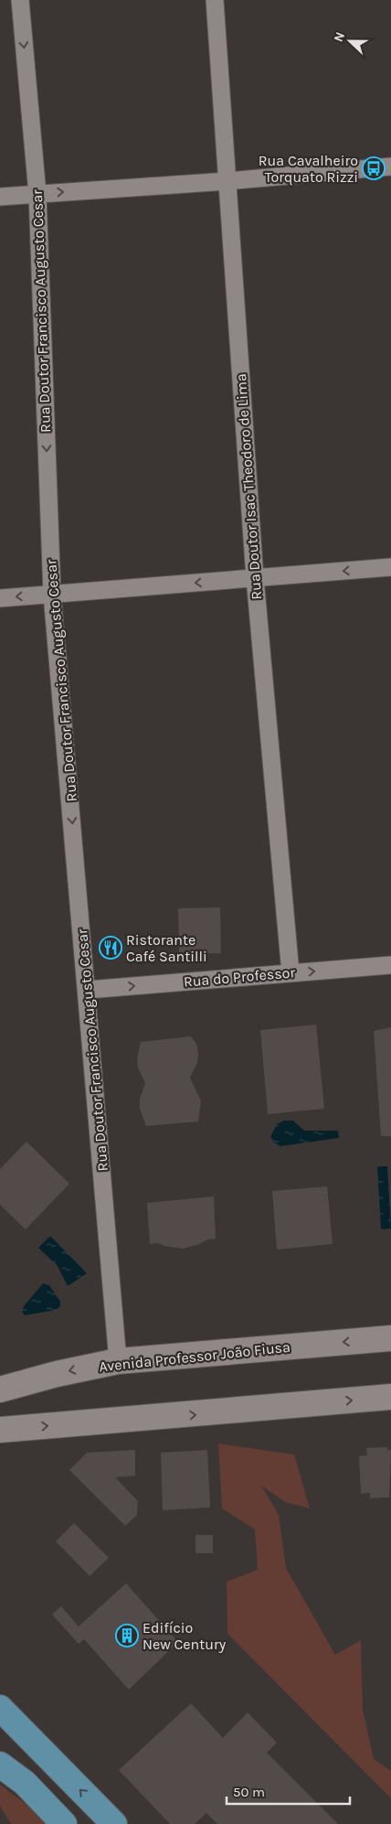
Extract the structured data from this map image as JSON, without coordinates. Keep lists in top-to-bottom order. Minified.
{"streets":{"main road":["Avenida Professor João Fiusa"],"street":["Rua Doutor Francisco Augusto Cesar","Rua Doutor Isac Theodoro de Lima","Rua do Professor"]},"crossings":[["Rua Doutor Francisco Augusto Cesar","Rua do Professor"],["Rua Doutor Francisco Augusto Cesar","Avenida Professor João Fiusa"],["Rua Doutor Isac Theodoro de Lima","Rua do Professor"]],"one_way":["Rua Doutor Francisco Augusto Cesar","Rua do Professor"],"places":{"bus stop":["Rua Cavalheiro Torquato Rizzi"],"restaurant":["Ristorante Café Santilli"],"building":["Edifício New Century"]},"scale_bar":"50 m","north":"left"}
